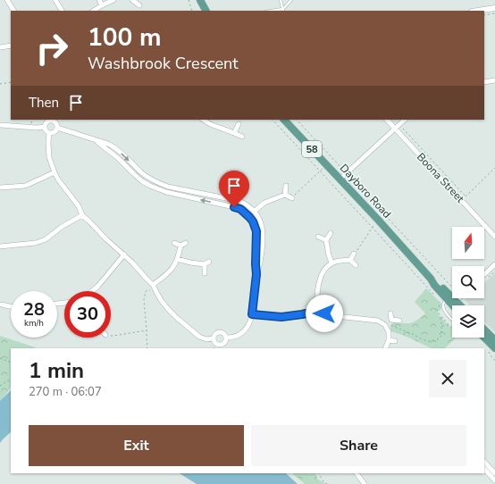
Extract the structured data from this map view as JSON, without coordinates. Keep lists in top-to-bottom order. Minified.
{"streets":{"main road":["58","Dayboro Road"],"street":["Boona Street"]},"north":"top","page":{"turn":["100 m","Washbrook Crescent"],"then":"Then","speed":"28 km/h","limit":"30","heading":["1 min","270 m · 06:07"],"buttons":["Exit","Share"]}}
